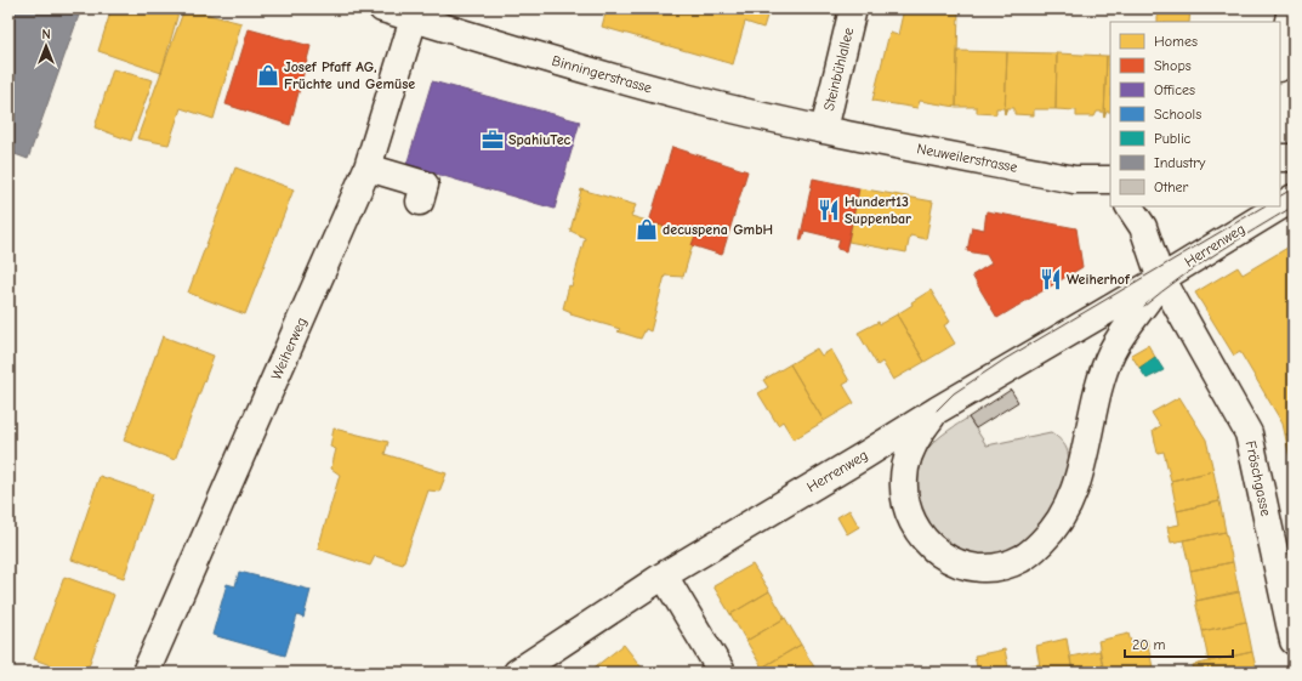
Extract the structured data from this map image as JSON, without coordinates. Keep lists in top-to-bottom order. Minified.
{"streets":{"street":["Steinbühlallee","Binningerstrasse","Neuweilerstrasse","Herrenweg","Weiherweg","Fröschgasse"]},"crossings":[["Steinbühlallee","Binningerstrasse"],["Steinbühlallee","Neuweilerstrasse"],["Binningerstrasse","Neuweilerstrasse"],["Binningerstrasse","Weiherweg"],["Herrenweg","Fröschgasse"]],"places":{"shop":["Josef Pfaff AG, Früchte und Gemüse","decuspena GmbH"],"office":["SpahiuTec"],"restaurant":["Hundert13 Suppenbar","Weiherhof"]},"legend":["Homes","Shops","Offices","Schools","Public","Industry","Other"],"scale_bar":"20 m","north":"top"}
